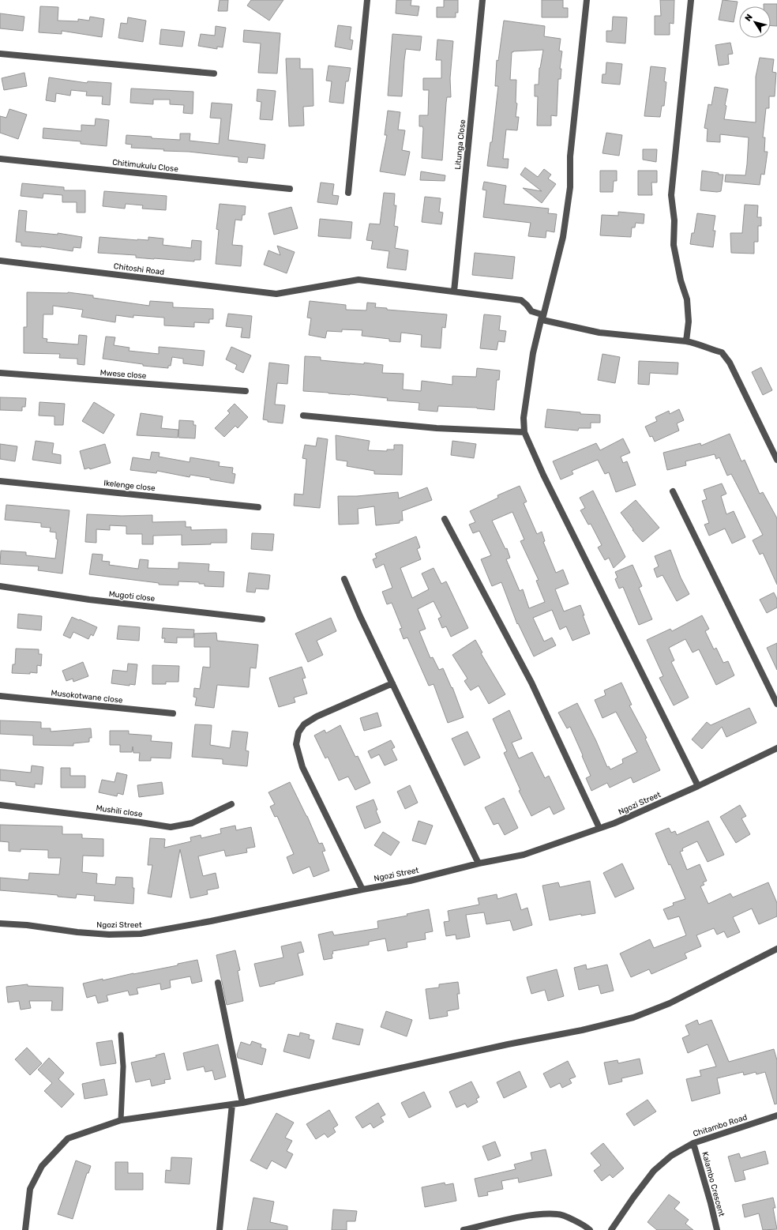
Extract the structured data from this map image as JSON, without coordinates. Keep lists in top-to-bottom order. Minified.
{"streets":{"street":["Litunga Close","Chitimukulu Close","Chitoshi Road","Mwese close","Ikelenge close","Mugoti close","Musokotwane close","Ngozi Street","Mushili close","Chitambo Road","Kalambo Crescent"]},"crossings":[["Litunga Close","Chitoshi Road"],["Chitambo Road","Kalambo Crescent"]],"north":"top left"}
